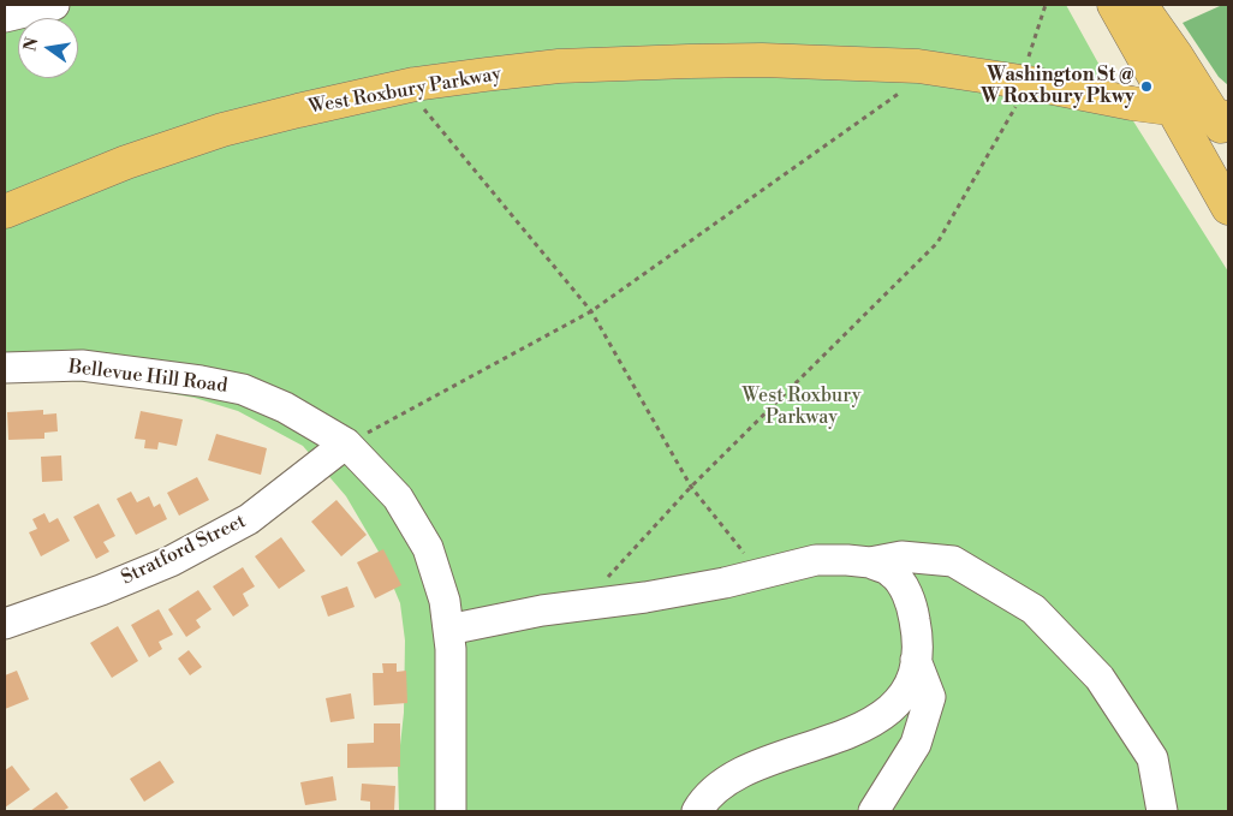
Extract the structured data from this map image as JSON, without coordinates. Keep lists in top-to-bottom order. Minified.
{"streets":{"main road":["West Roxbury Parkway"],"street":["Bellevue Hill Road","Stratford Street"]},"crossings":[["Bellevue Hill Road","Stratford Street"]],"parks":["West Roxbury Parkway"],"places":["Washington St @ W Roxbury Pkwy"],"north":"left"}
